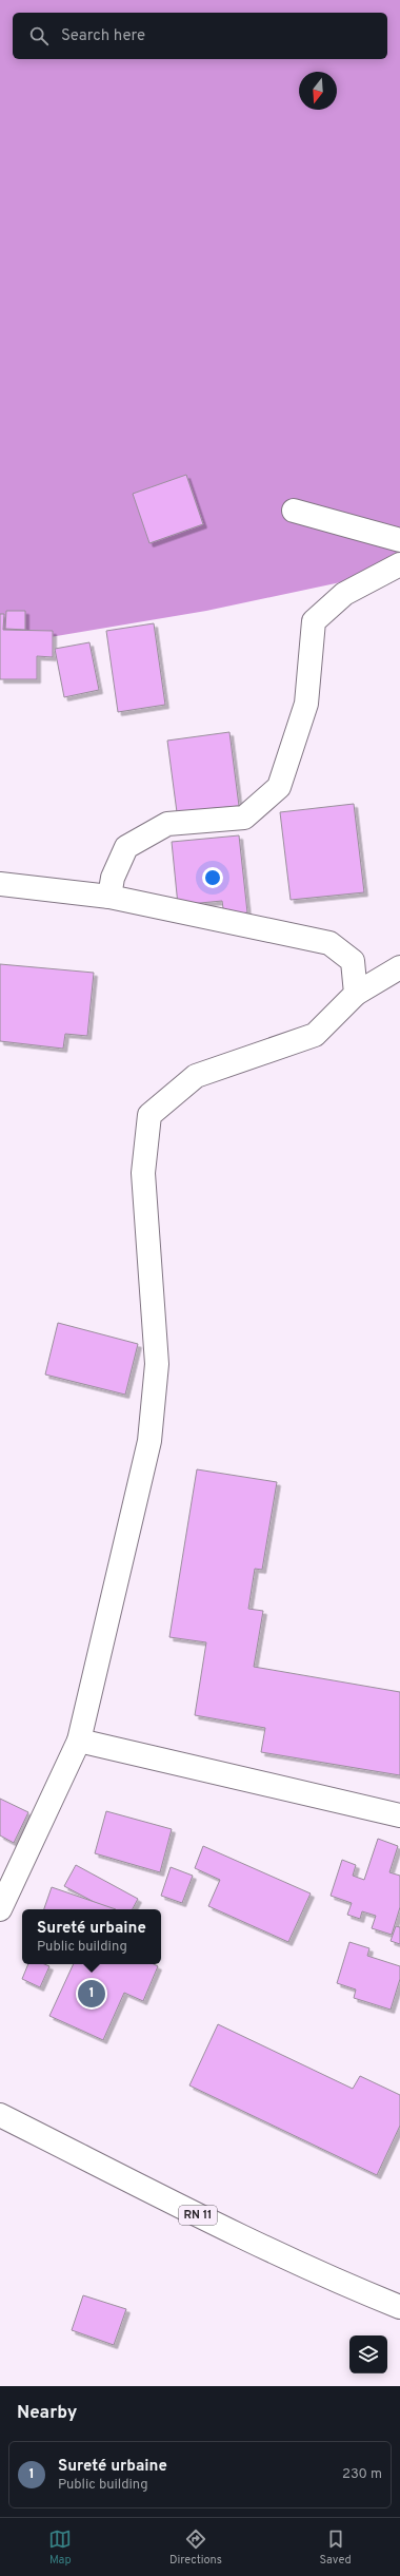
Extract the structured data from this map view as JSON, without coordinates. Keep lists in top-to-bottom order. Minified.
{"streets":{"street":["RN 11"]},"north":"bottom","page":{"search":"Search here","popup":["Sureté urbaine","Public building"],"pins":"1","heading":"Nearby","list":[{"mark":"1","name":"Sureté urbaine","note":"Public building","value":"230 m"}],"nav":["Map","Directions","Saved"]}}
